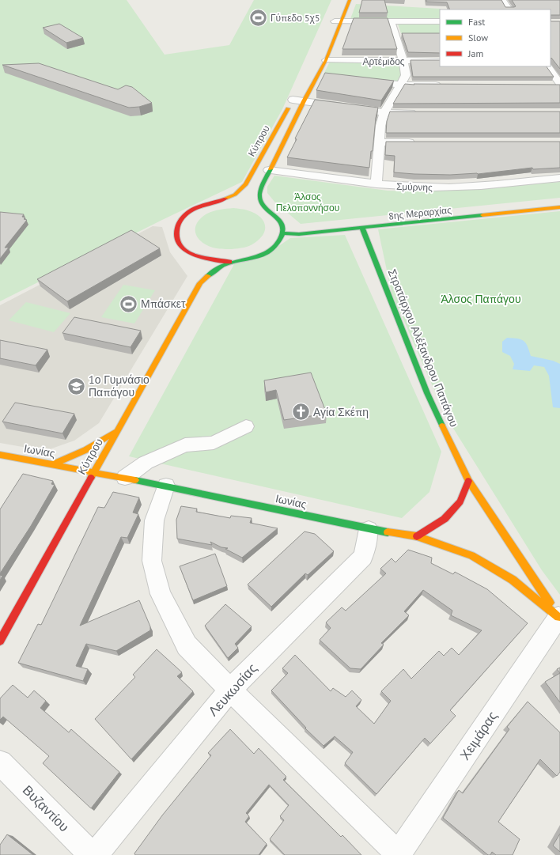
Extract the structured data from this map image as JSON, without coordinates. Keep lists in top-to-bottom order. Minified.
{"streets":{"street":["Αρτέμιδος","Κύπρου","Σμύρνης","8ης Μεραρχίας","Στρατάρχου Αλέξανδρου Παπάγου","Ιωνίας","Λευκωσίας","Χειμάρας","Βυζαντίου"]},"crossings":[["Αρτέμιδος","Κύπρου"],["Κύπρου","Σμύρνης"],["Κύπρου","8ης Μεραρχίας"],["Κύπρου","Ιωνίας"],["8ης Μεραρχίας","Στρατάρχου Αλέξανδρου Παπάγου"],["Στρατάρχου Αλέξανδρου Παπάγου","Ιωνίας"],["Στρατάρχου Αλέξανδρου Παπάγου","Χειμάρας"],["Ιωνίας","Λευκωσίας"],["Ιωνίας","Χειμάρας"]],"parks":["Άλσος Πελοποννήσου","Άλσος Παπάγου"],"places":{"sports":["Γύπεδο 5χ5","Μπάσκετ"],"school or university":["1ο Γυμνάσιο Παπάγου"],"church":["Αγία Σκέπη"]},"legend":["Fast","Slow","Jam"]}
